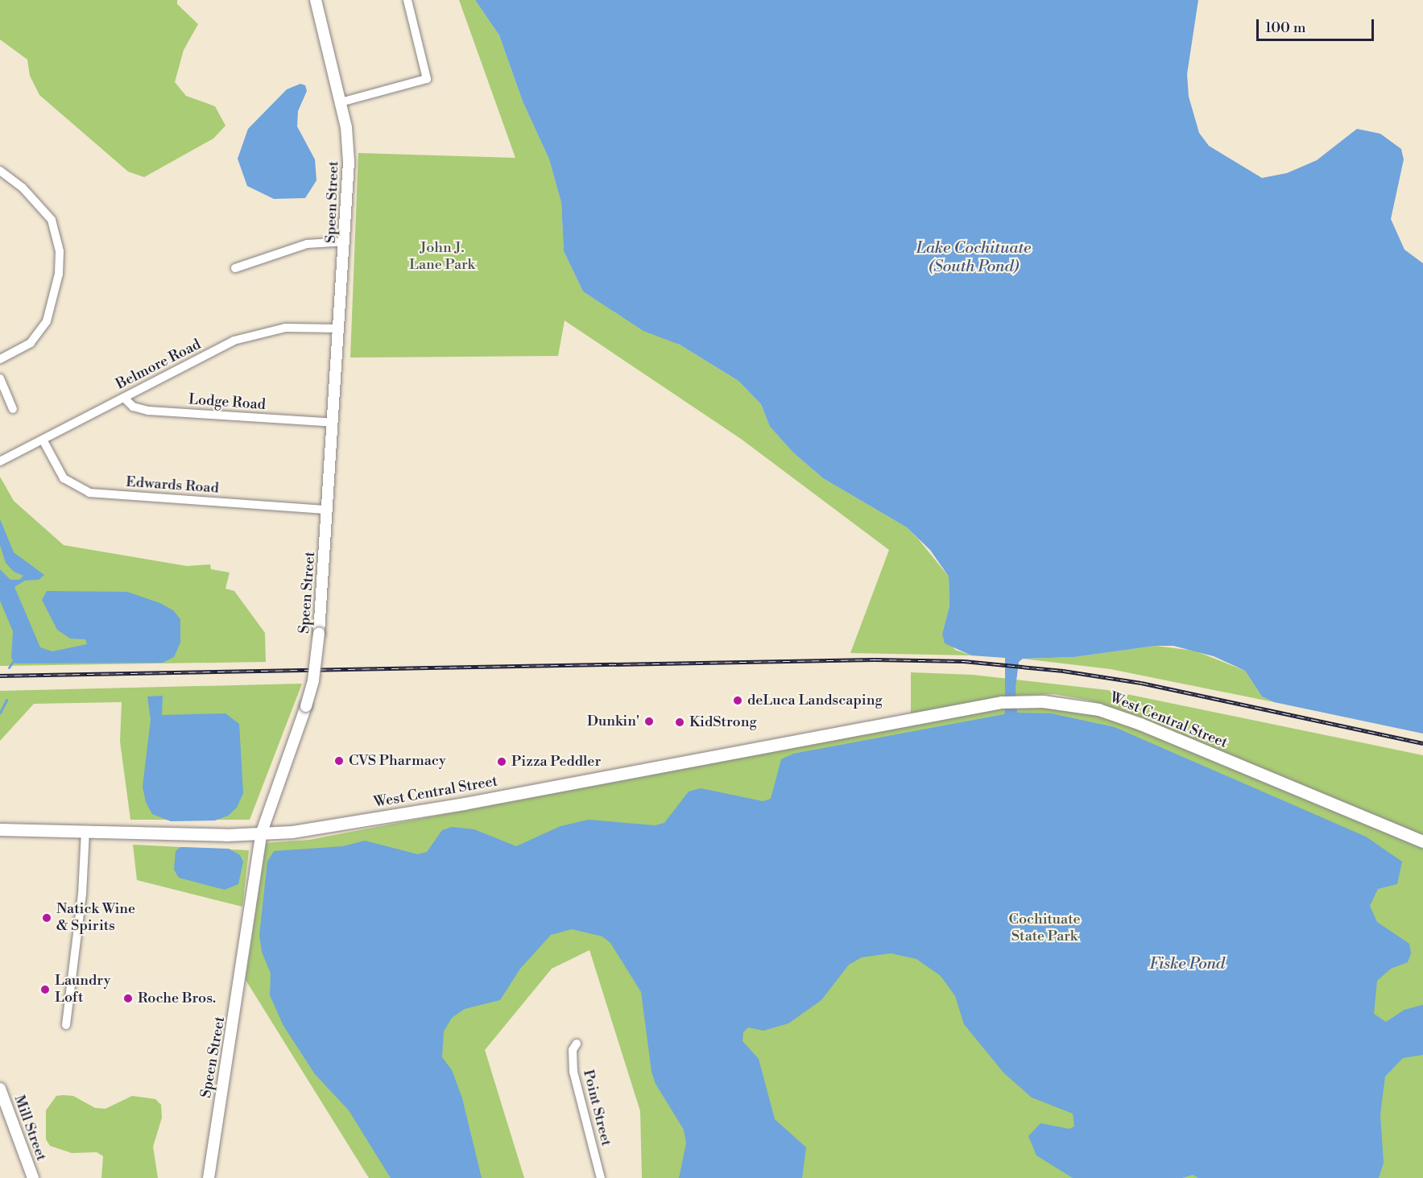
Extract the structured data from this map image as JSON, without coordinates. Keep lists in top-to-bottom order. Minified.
{"streets":{"main road":["West Central Street"],"street":["Speen Street","Belmore Road","Lodge Road","Edwards Road","Point Street","Mill Street"]},"crossings":[["Speen Street","Belmore Road"],["Speen Street","Lodge Road"],["Speen Street","Edwards Road"],["Speen Street","West Central Street"],["Belmore Road","Lodge Road"],["Belmore Road","Edwards Road"]],"water":["Lake Cochituate (South Pond)","Fiske Pond"],"parks":["John J. Lane Park","Cochituate State Park"],"places":["deLuca Landscaping","Dunkin'","KidStrong","CVS Pharmacy","Pizza Peddler","Natick Wine & Spirits","Laundry Loft","Roche Bros."],"scale_bar":"100 m"}
